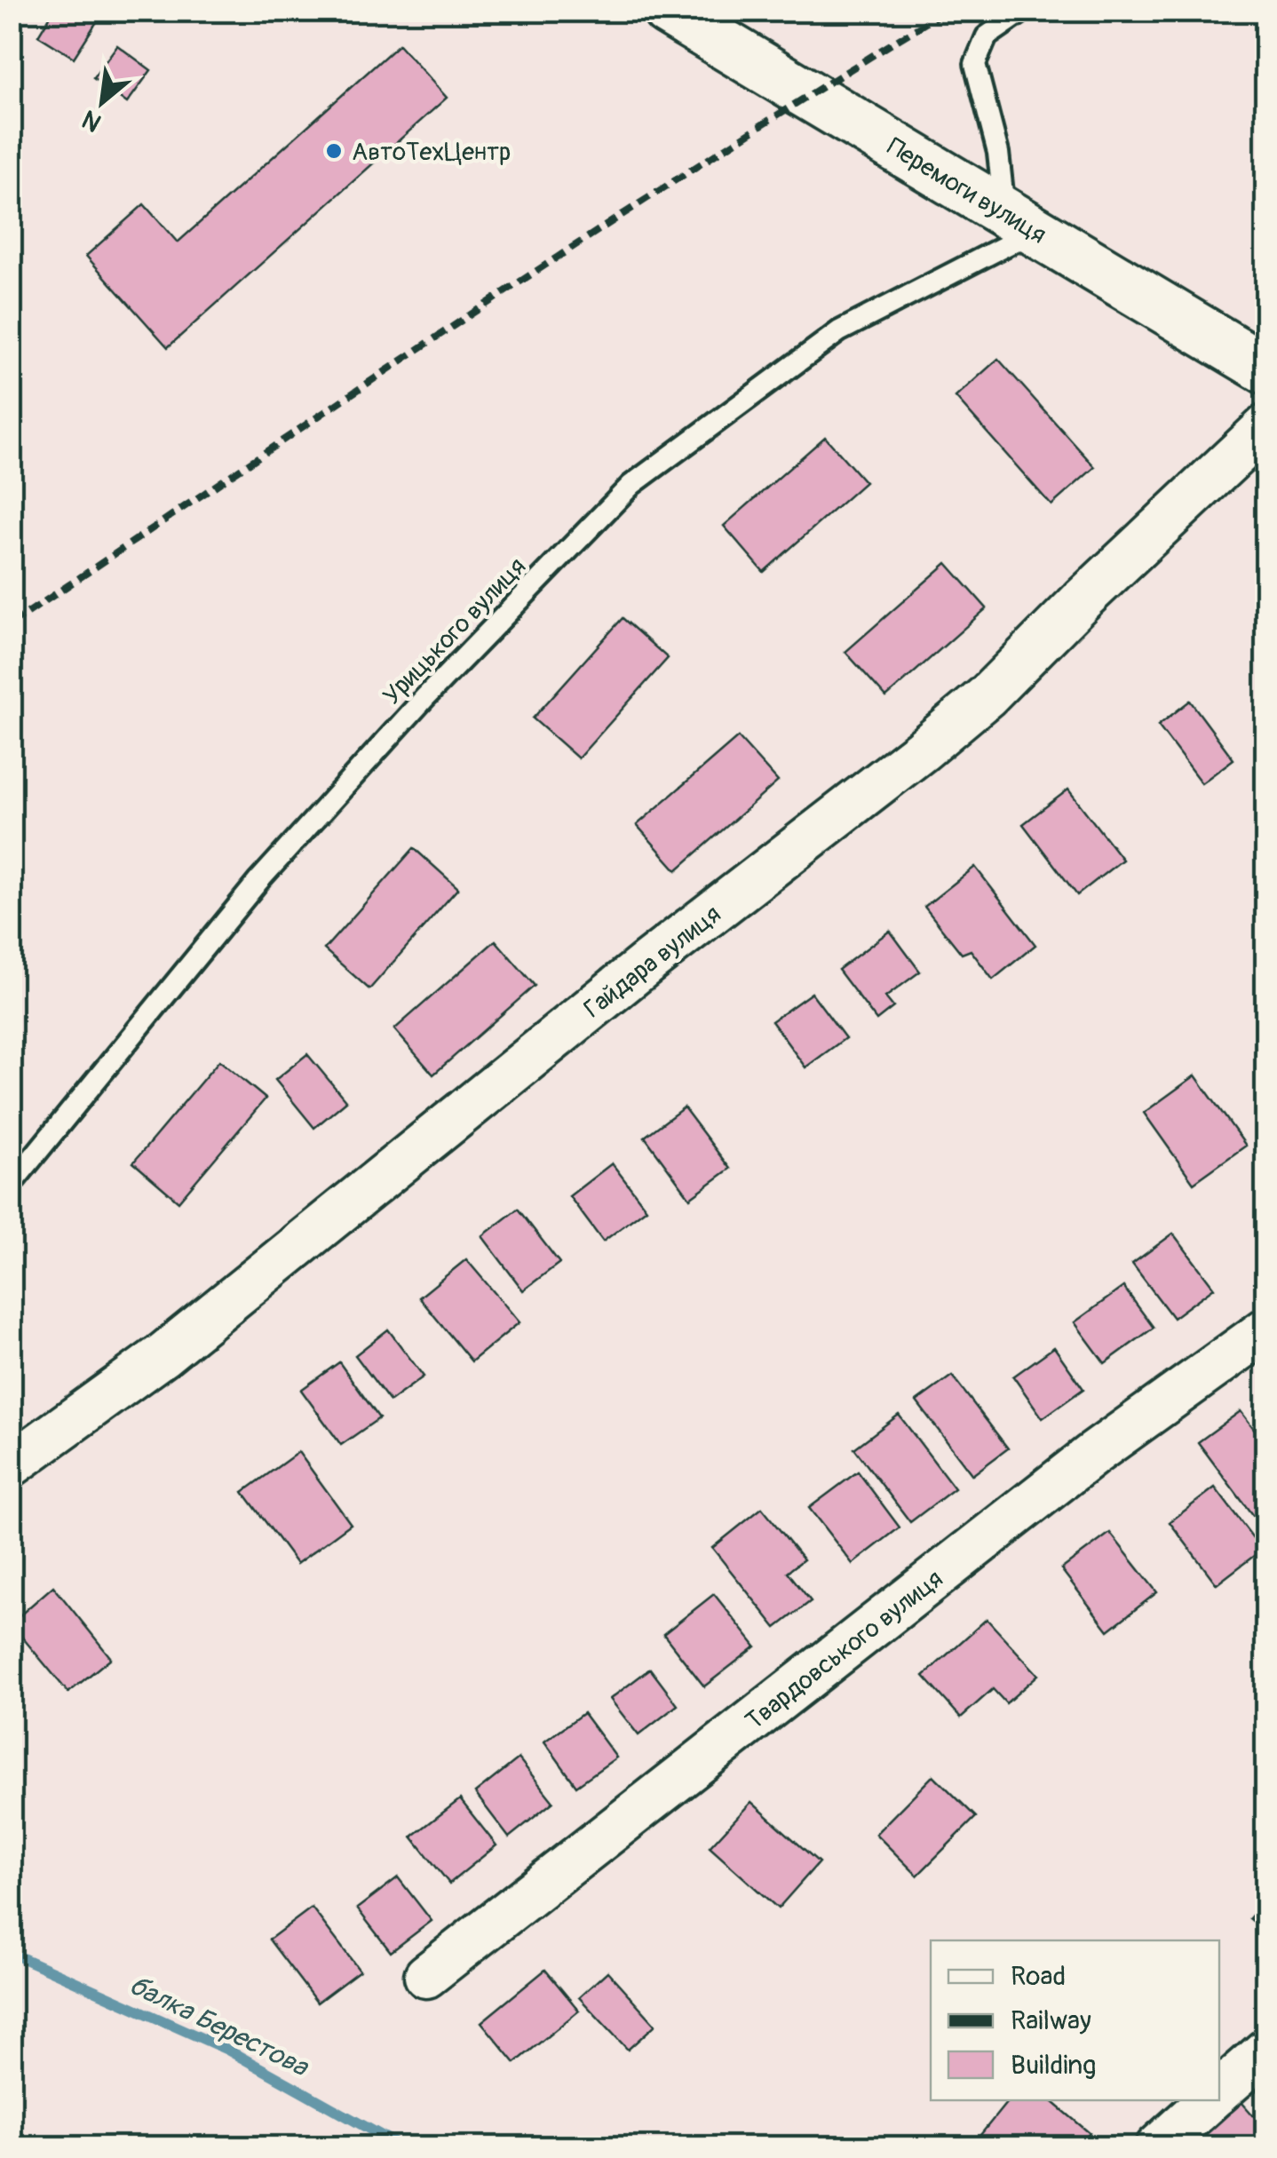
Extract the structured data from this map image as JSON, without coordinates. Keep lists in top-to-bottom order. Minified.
{"streets":{"main road":["Перемоги вулиця"],"street":["Гайдара вулиця","Твардовського вулиця"],"lane":["Урицького вулиця"]},"crossings":[["Перемоги вулиця","Урицького вулиця"]],"water":["балка Берестова"],"places":["АвтоТехЦентр"],"legend":["Road","Railway","Building"],"north":"bottom left"}
